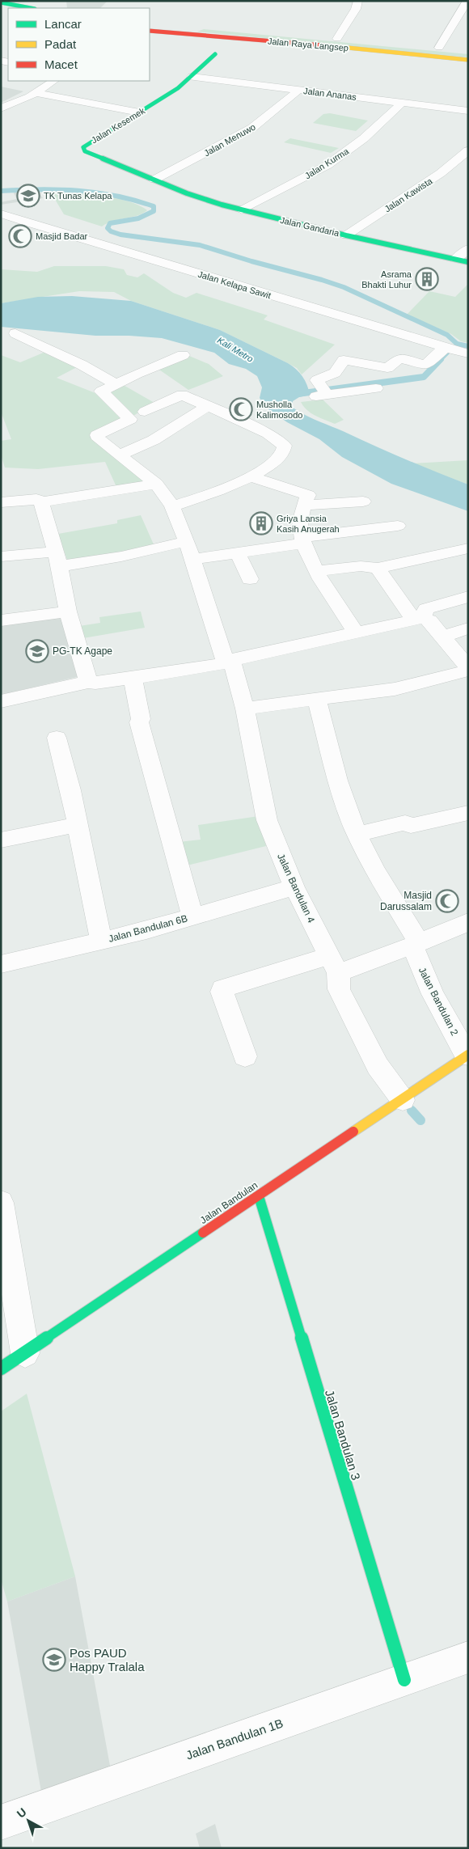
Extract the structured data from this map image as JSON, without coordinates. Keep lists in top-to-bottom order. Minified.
{"streets":{"main road":["Jalan Raya Langsep","Jalan Kesemek","Jalan Gandaria","Jalan Bandulan","Jalan Bandulan 3"],"street":["Jalan Ananas","Jalan Menuwo","Jalan Kurma","Jalan Kawista","Jalan Kelapa Sawit","Jalan Bandulan 4","Jalan Bandulan 6B","Jalan Bandulan 2","Jalan Bandulan 1B"]},"crossings":[["Jalan Ananas","Jalan Kesemek"],["Jalan Ananas","Jalan Menuwo"],["Jalan Ananas","Jalan Kurma"],["Jalan Kesemek","Jalan Menuwo"],["Jalan Kesemek","Jalan Gandaria"],["Jalan Menuwo","Jalan Gandaria"],["Jalan Kurma","Jalan Gandaria"],["Jalan Kawista","Jalan Gandaria"],["Jalan Bandulan 4","Jalan Bandulan 6B"],["Jalan Bandulan 4","Jalan Bandulan"],["Jalan Bandulan 2","Jalan Bandulan"],["Jalan Bandulan","Jalan Bandulan 3"],["Jalan Bandulan 3","Jalan Bandulan 1B"]],"water":["Kali Metro"],"places":{"school or university":["TK Tunas Kelapa","PG-TK Agape","Pos PAUD Happy Tralala"],"mosque":["Masjid Badar","Musholla Kalimosodo","Masjid Darussalam"],"building":["Asrama Bhakti Luhur","Griya Lansia Kasih Anugerah"]},"legend":["Lancar","Padat","Macet"],"north":"top left"}
